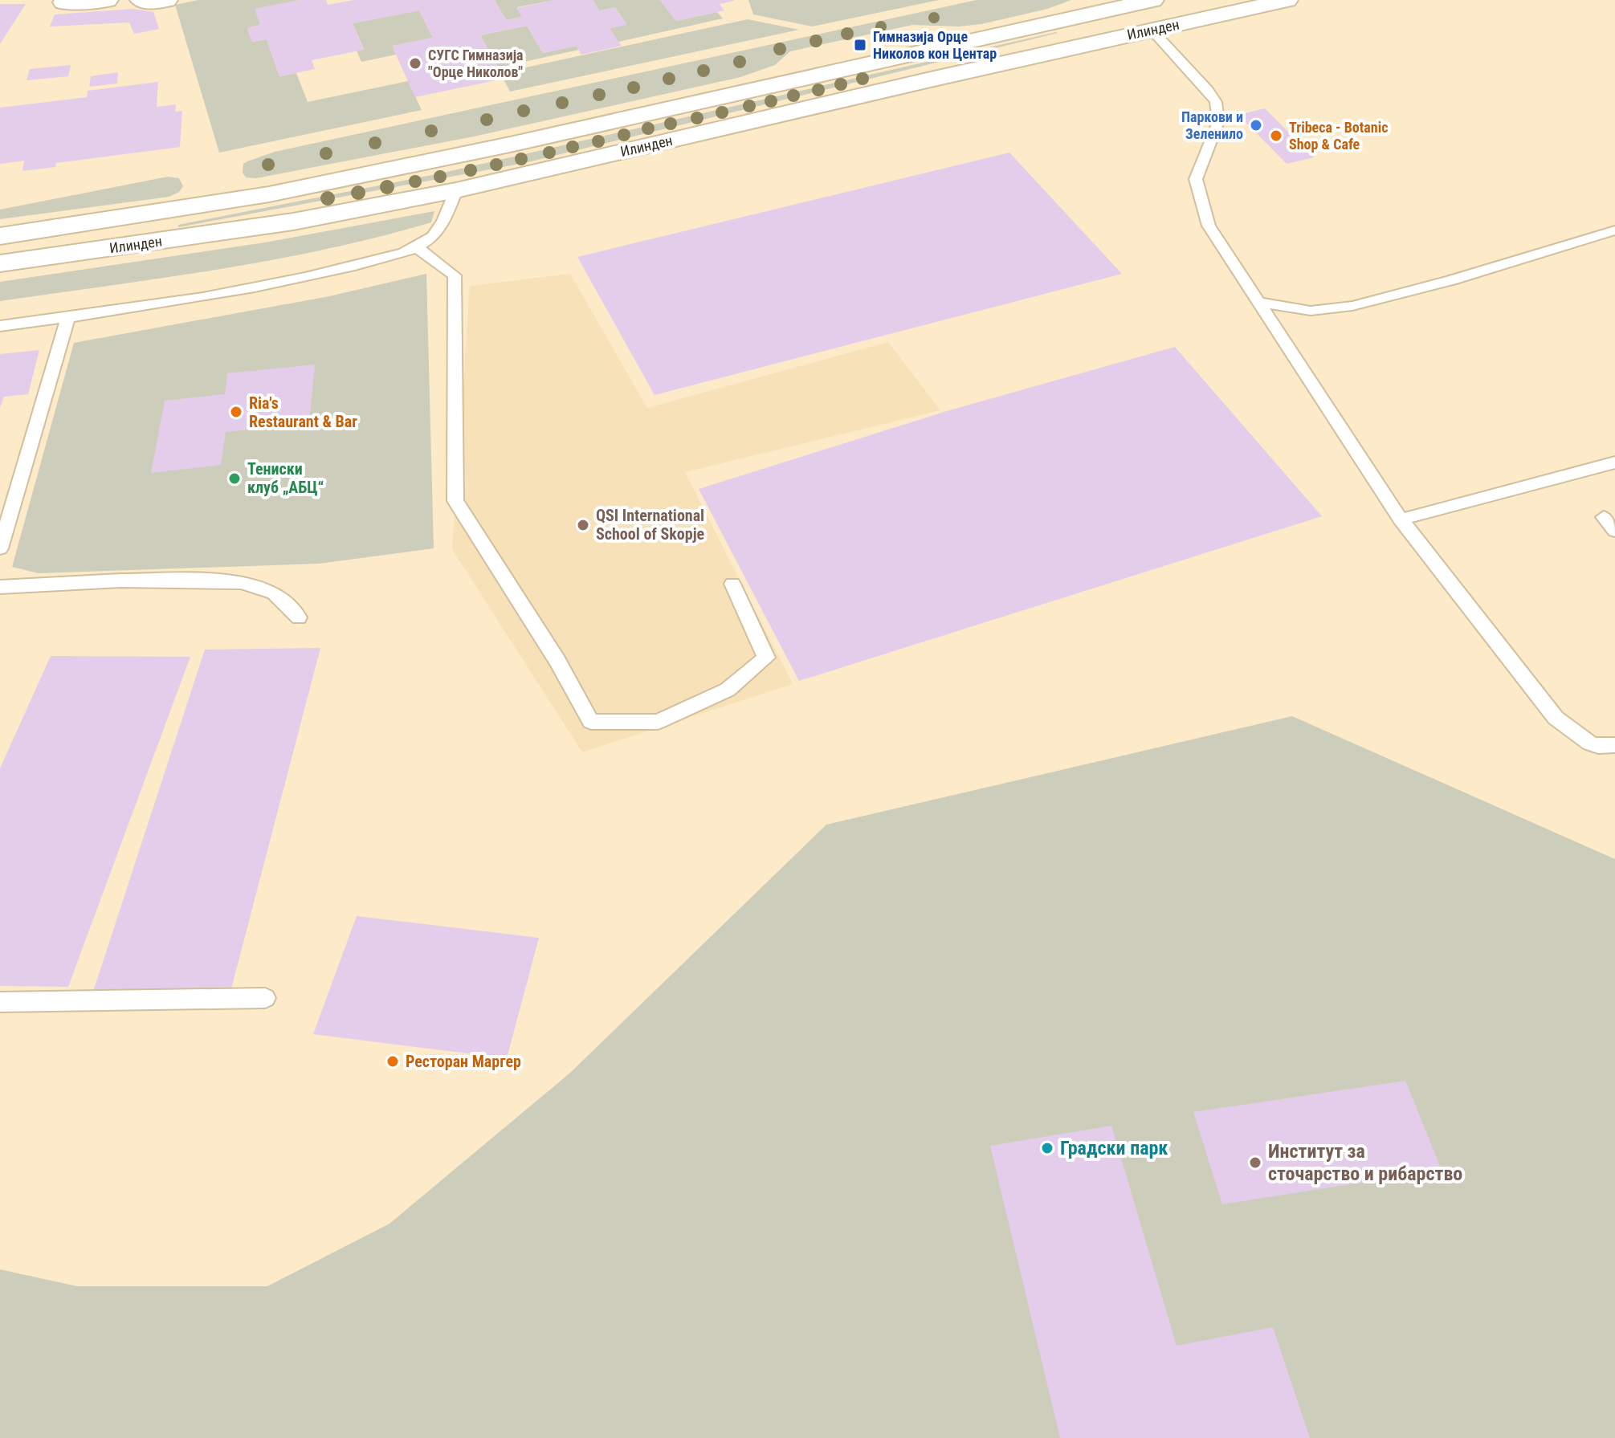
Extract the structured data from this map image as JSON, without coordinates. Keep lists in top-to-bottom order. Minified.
{"streets":{"street":["Илинден"]},"places":{"transit":["Гимназија Орце Николов кон Центар"],"other":["СУГС Гимназија \"Орце Николов\"","Паркови и Зеленило","Tribeca - Botanic Shop & Cafe","Ria's Restaurant & Bar","Тениски клуб „АБЦ“","QSI International School of Skopje","Ресторан Маргер","Градски парк","Институт за сточарство и рибарство"]}}
